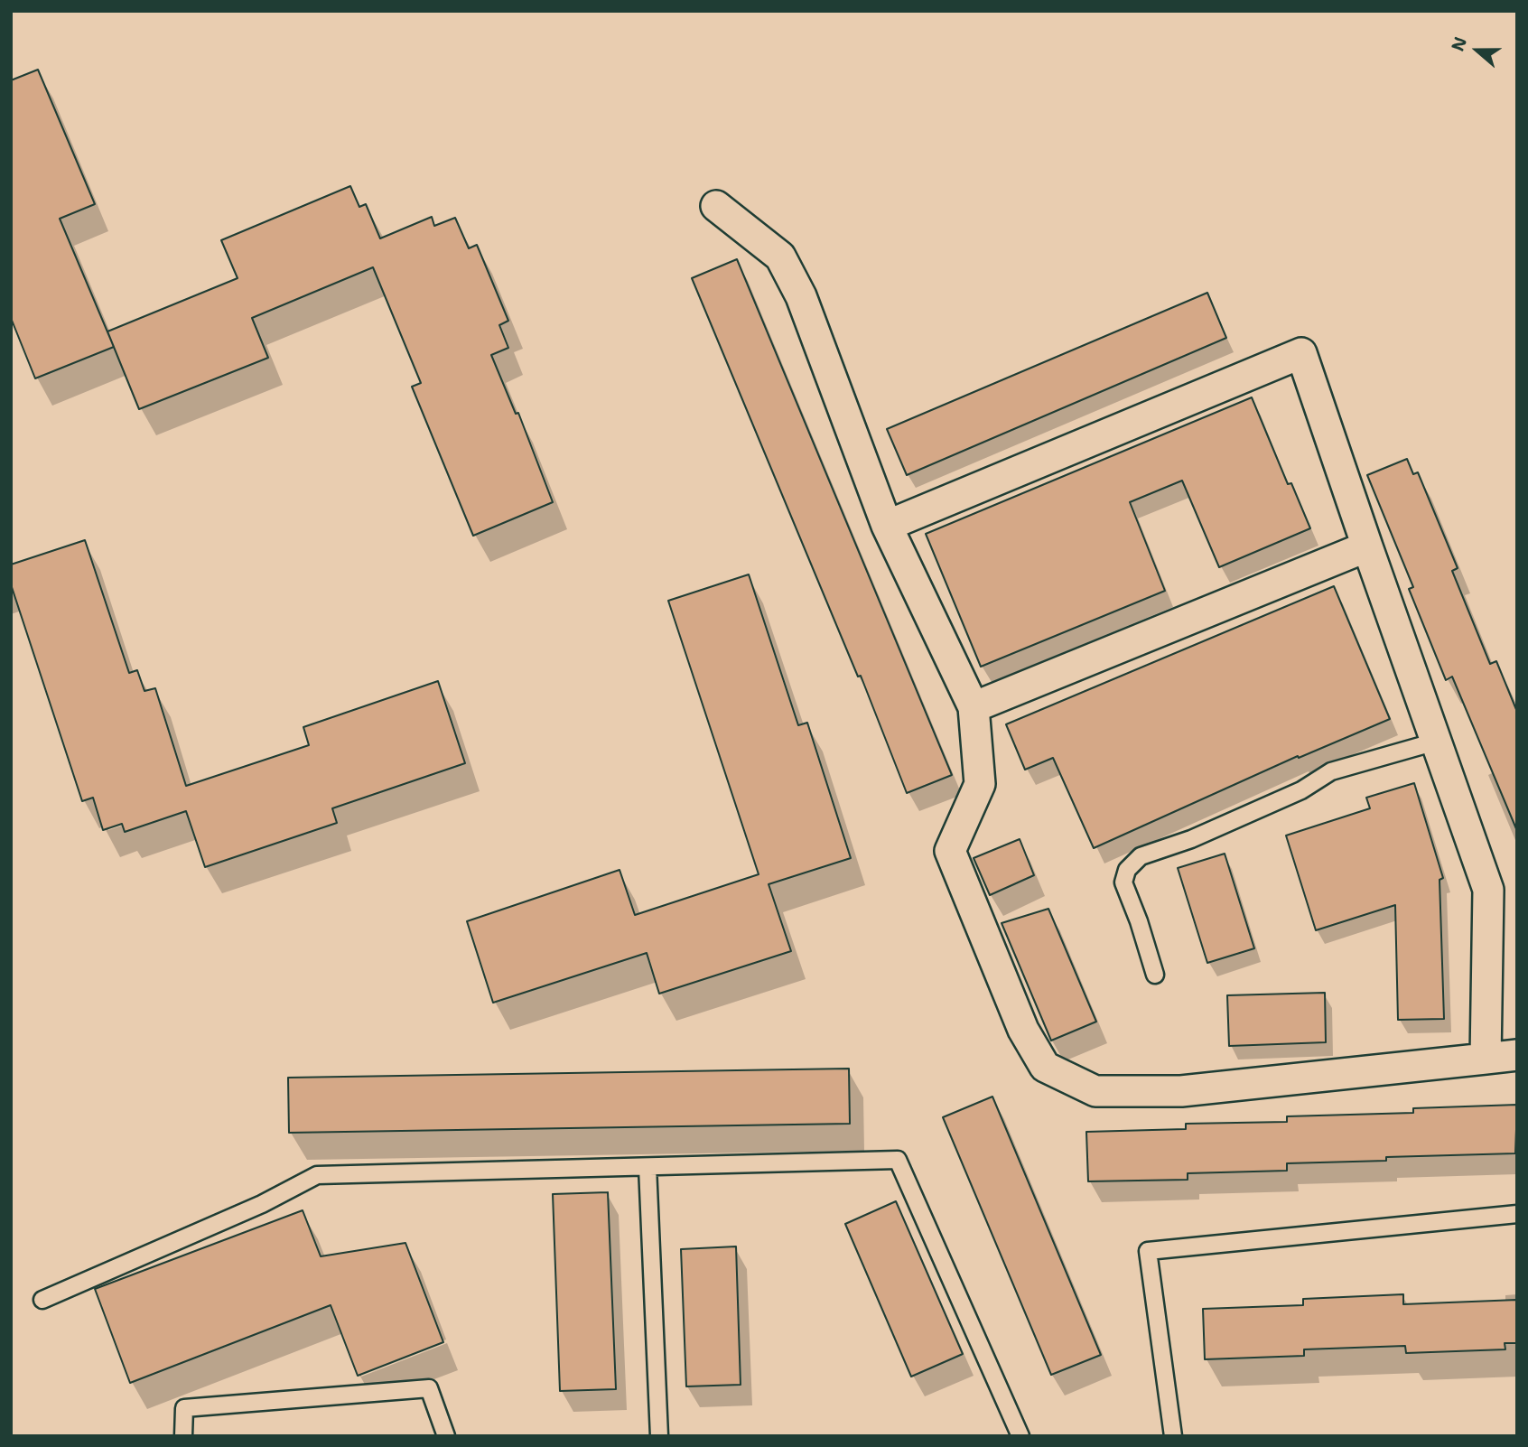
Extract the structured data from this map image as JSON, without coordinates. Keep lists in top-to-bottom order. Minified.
{"north":"left"}
